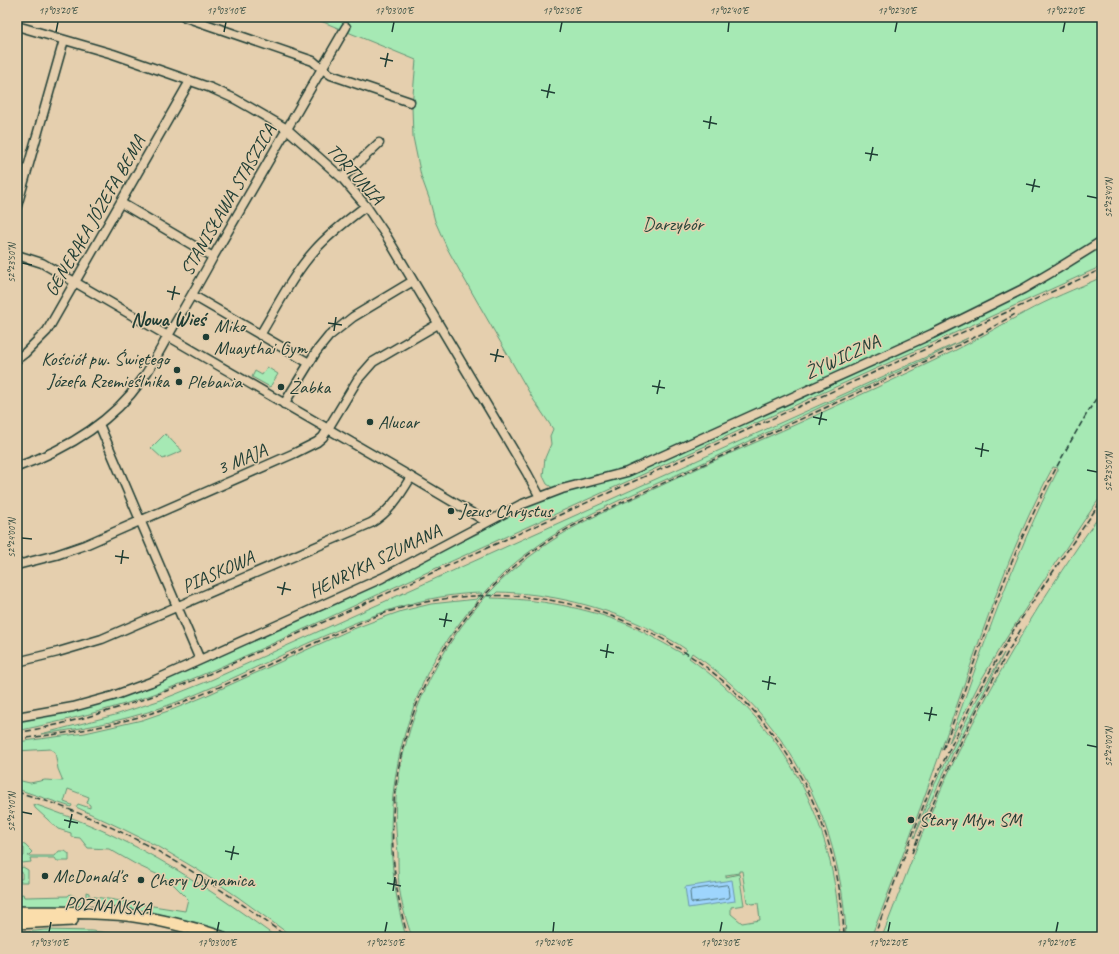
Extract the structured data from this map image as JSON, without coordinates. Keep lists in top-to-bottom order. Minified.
{"streets":{"main road":["POZNAŃSKA"],"street":["TORTUNIA","STANISŁAWA STASZICA","GENERAŁA JÓZEFA BEMA","ŻYWICZNA","3 MAJA","HENRYKA SZUMANA","PIASKOWA"]},"crossings":[["TORTUNIA","STANISŁAWA STASZICA"],["TORTUNIA","GENERAŁA JÓZEFA BEMA"],["TORTUNIA","3 MAJA"],["TORTUNIA","HENRYKA SZUMANA"],["ŻYWICZNA","HENRYKA SZUMANA"]],"districts":["Nowa Wieś"],"parks":["Darzybór"],"places":["Miko Muaythai Gym","Kościół pw. Świętego Józefa Rzemieślnika","Plebania","Żabka","Alucar","Jezus Chrystus","Stary Młyn SM","McDonald's","Chery Dynamica"],"coordinates":["17°03'20\"E","17°03'10\"E","17°03'00\"E","17°02'50\"E","17°02'40\"E","17°02'30\"E","17°02'20\"E","52°23'40\"N","52°23'50\"N","52°24'00\"N","52°24'10\"N","17°02'10\"E"]}
